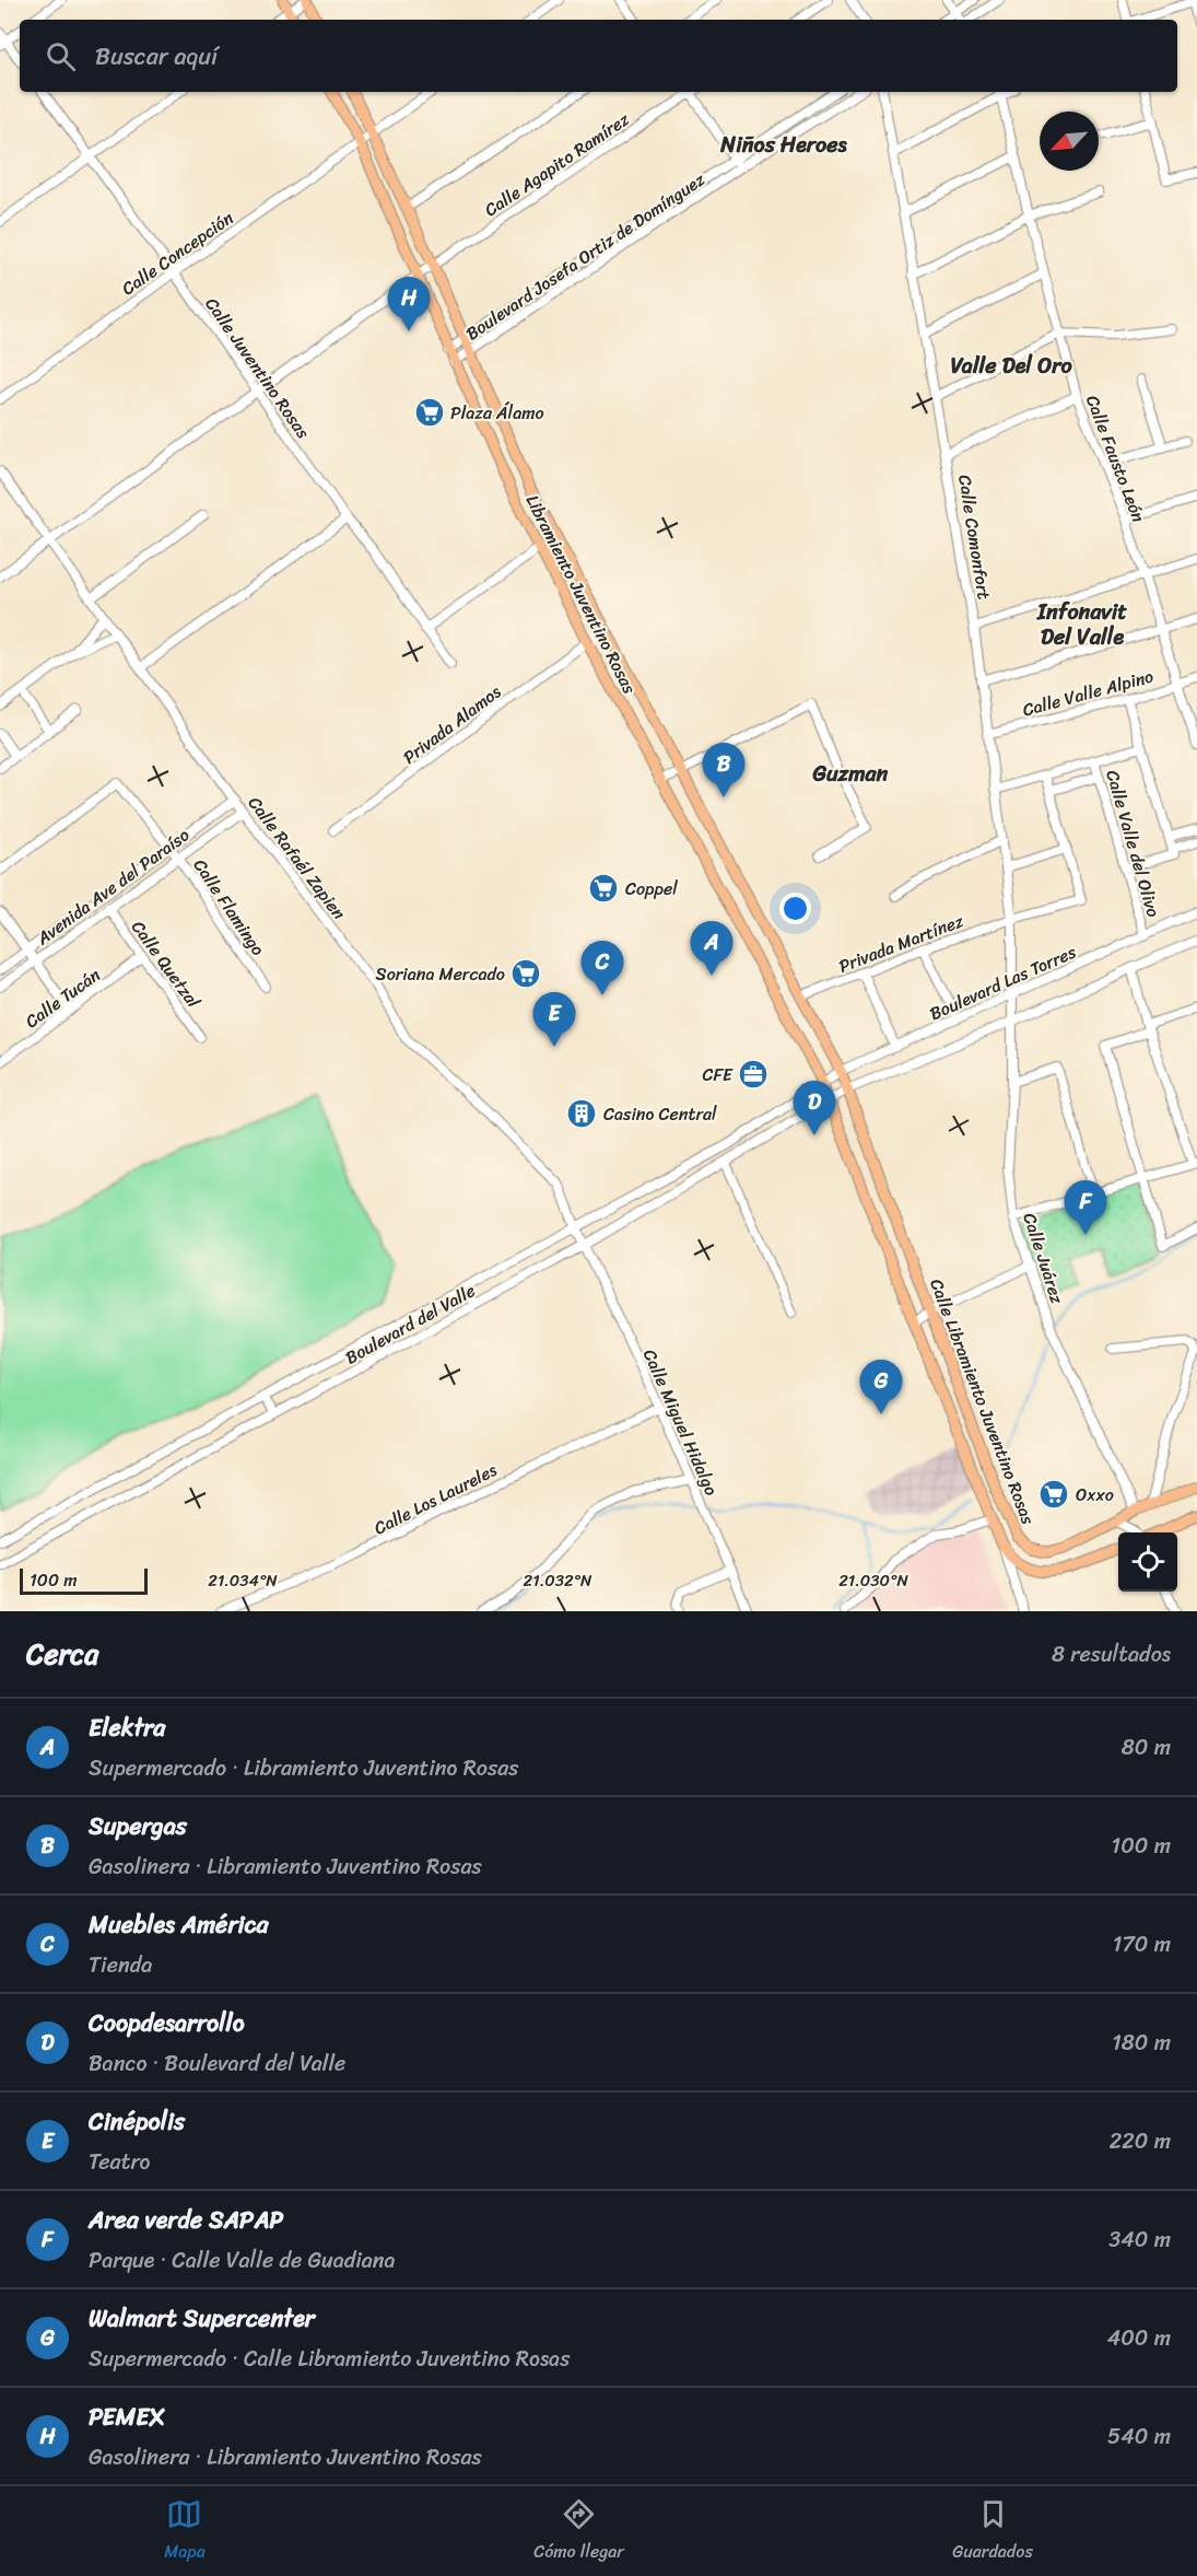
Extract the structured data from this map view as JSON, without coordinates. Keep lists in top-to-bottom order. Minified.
{"streets":{"main road":["Libramiento Juventino Rosas","Calle Libramiento Juventino Rosas"],"street":["Calle Agapito Ramírez","Calle Concepción","Boulevard Josefa Ortiz de Domínguez","Calle Juventino Rosas","Calle Fausto León","Calle Comonfort","Calle Valle Alpino","Privada Alamos","Calle Valle del Olivo","Calle Rafaél Zapien","Avenida Ave del Paraíso","Calle Flamingo","Privada Martínez","Calle Quetzal","Boulevard Las Torres","Calle Tucán","Calle Juárez","Boulevard del Valle","Calle Miguel Hidalgo","Calle Los Laureles"]},"crossings":[["Calle Agapito Ramírez","Calle Juventino Rosas"],["Calle Agapito Ramírez","Libramiento Juventino Rosas"],["Calle Agapito Ramírez","Calle Rafaél Zapien"],["Calle Concepción","Calle Juventino Rosas"],["Calle Concepción","Libramiento Juventino Rosas"],["Boulevard Josefa Ortiz de Domínguez","Libramiento Juventino Rosas"],["Calle Fausto León","Calle Valle Alpino"],["Calle Comonfort","Calle Valle Alpino"],["Calle Comonfort","Privada Martínez"],["Calle Comonfort","Boulevard Las Torres"],["Calle Comonfort","Calle Juárez"],["Libramiento Juventino Rosas","Privada Alamos"],["Libramiento Juventino Rosas","Privada Martínez"],["Libramiento Juventino Rosas","Boulevard Las Torres"],["Libramiento Juventino Rosas","Boulevard del Valle"],["Libramiento Juventino Rosas","Calle Libramiento Juventino Rosas"],["Calle Valle del Olivo","Boulevard Las Torres"],["Calle Rafaél Zapien","Avenida Ave del Paraíso"],["Calle Rafaél Zapien","Boulevard del Valle"],["Calle Rafaél Zapien","Calle Miguel Hidalgo"],["Avenida Ave del Paraíso","Calle Flamingo"],["Avenida Ave del Paraíso","Calle Quetzal"],["Calle Quetzal","Calle Tucán"],["Boulevard Las Torres","Calle Juárez"],["Boulevard Las Torres","Boulevard del Valle"],["Calle Juárez","Calle Libramiento Juventino Rosas"],["Boulevard del Valle","Calle Libramiento Juventino Rosas"],["Boulevard del Valle","Calle Miguel Hidalgo"],["Calle Miguel Hidalgo","Calle Los Laureles"]],"districts":["Niños Heroes","Valle Del Oro","Infonavit Del Valle","Guzman"],"places":{"supermarket":["Plaza Álamo","Coppel","Soriana Mercado","Oxxo"],"office":["CFE"],"building":["Casino Central"]},"scale_bar":"100 m","north":"bottom left","page":{"search":"Buscar aquí","pins":["H","B","A","C","E","D","F","G"],"scale":"100 m","heading":["Cerca","8 resultados"],"list":[{"mark":"A","name":"Elektra","note":"Supermercado · Libramiento Juventino Rosas","value":"80 m"},{"mark":"B","name":"Supergas","note":"Gasolinera · Libramiento Juventino Rosas","value":"100 m"},{"mark":"C","name":"Muebles América","note":"Tienda","value":"170 m"},{"mark":"D","name":"Coopdesarrollo","note":"Banco · Boulevard del Valle","value":"180 m"},{"mark":"E","name":"Cinépolis","note":"Teatro","value":"220 m"},{"mark":"F","name":"Area verde SAPAP","note":"Parque · Calle Valle de Guadiana","value":"340 m"},{"mark":"G","name":"Walmart Supercenter","note":"Supermercado · Calle Libramiento Juventino Rosas","value":"400 m"},{"mark":"H","name":"PEMEX","note":"Gasolinera · Libramiento Juventino Rosas","value":"540 m"}],"nav":["Mapa","Cómo llegar","Guardados"]},"coordinates":["21.034°N","21.032°N","21.030°N"]}
